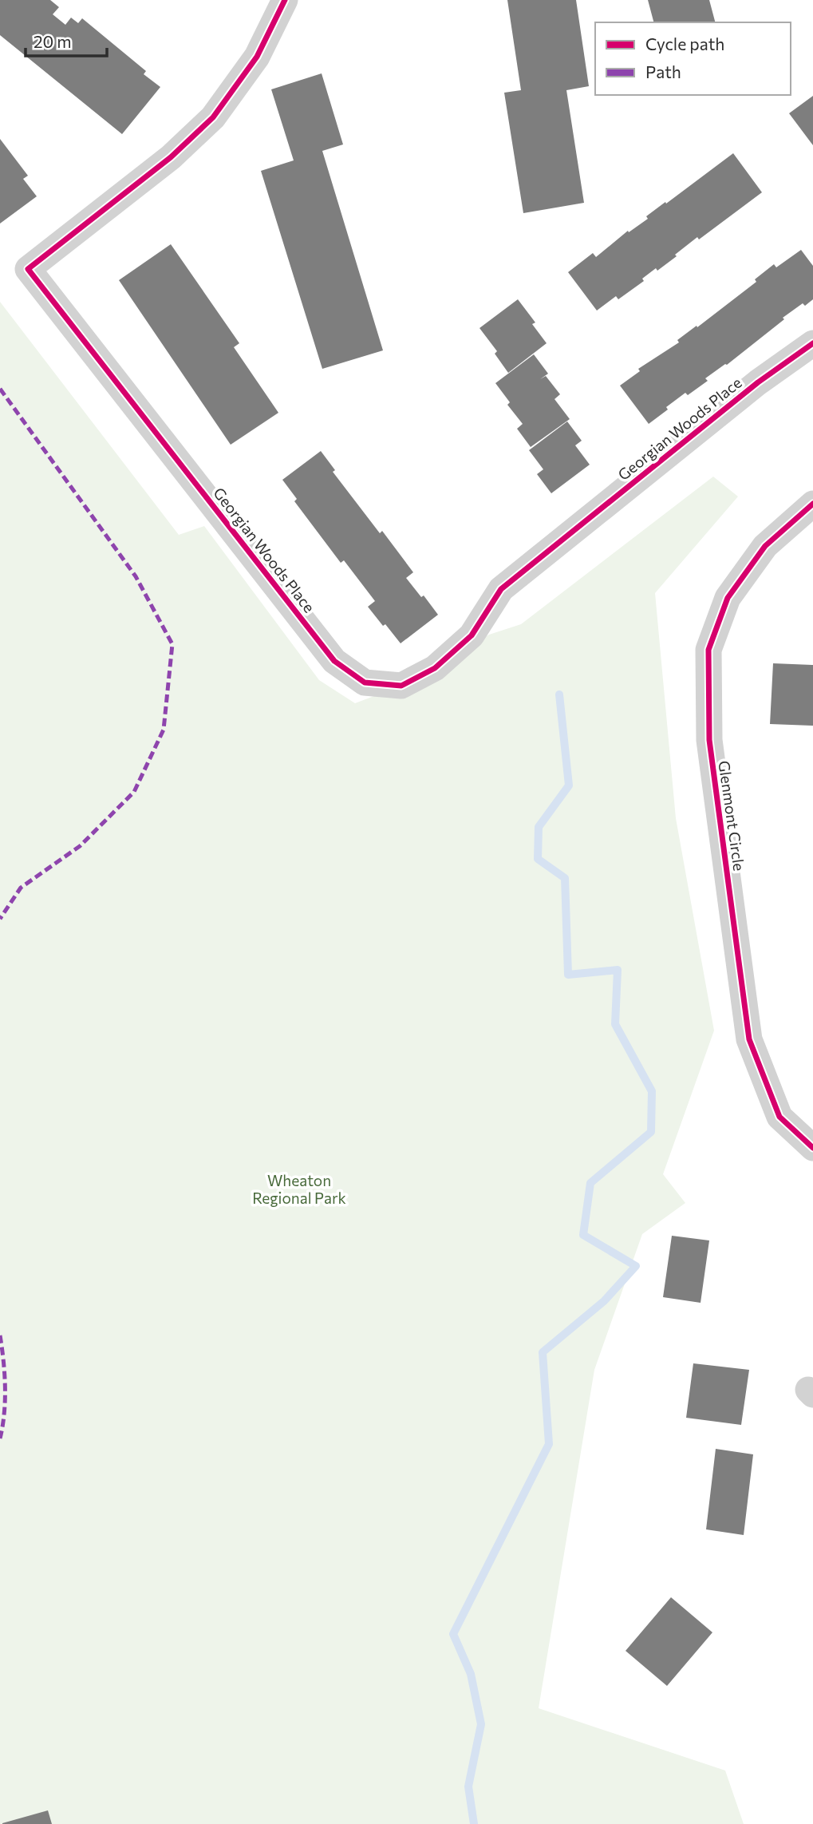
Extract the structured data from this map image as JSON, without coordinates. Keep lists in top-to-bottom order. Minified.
{"streets":{"street":["Georgian Woods Place","Glenmont Circle"]},"parks":["Wheaton Regional Park"],"legend":["Cycle path","Path"],"scale_bar":"20 m"}
